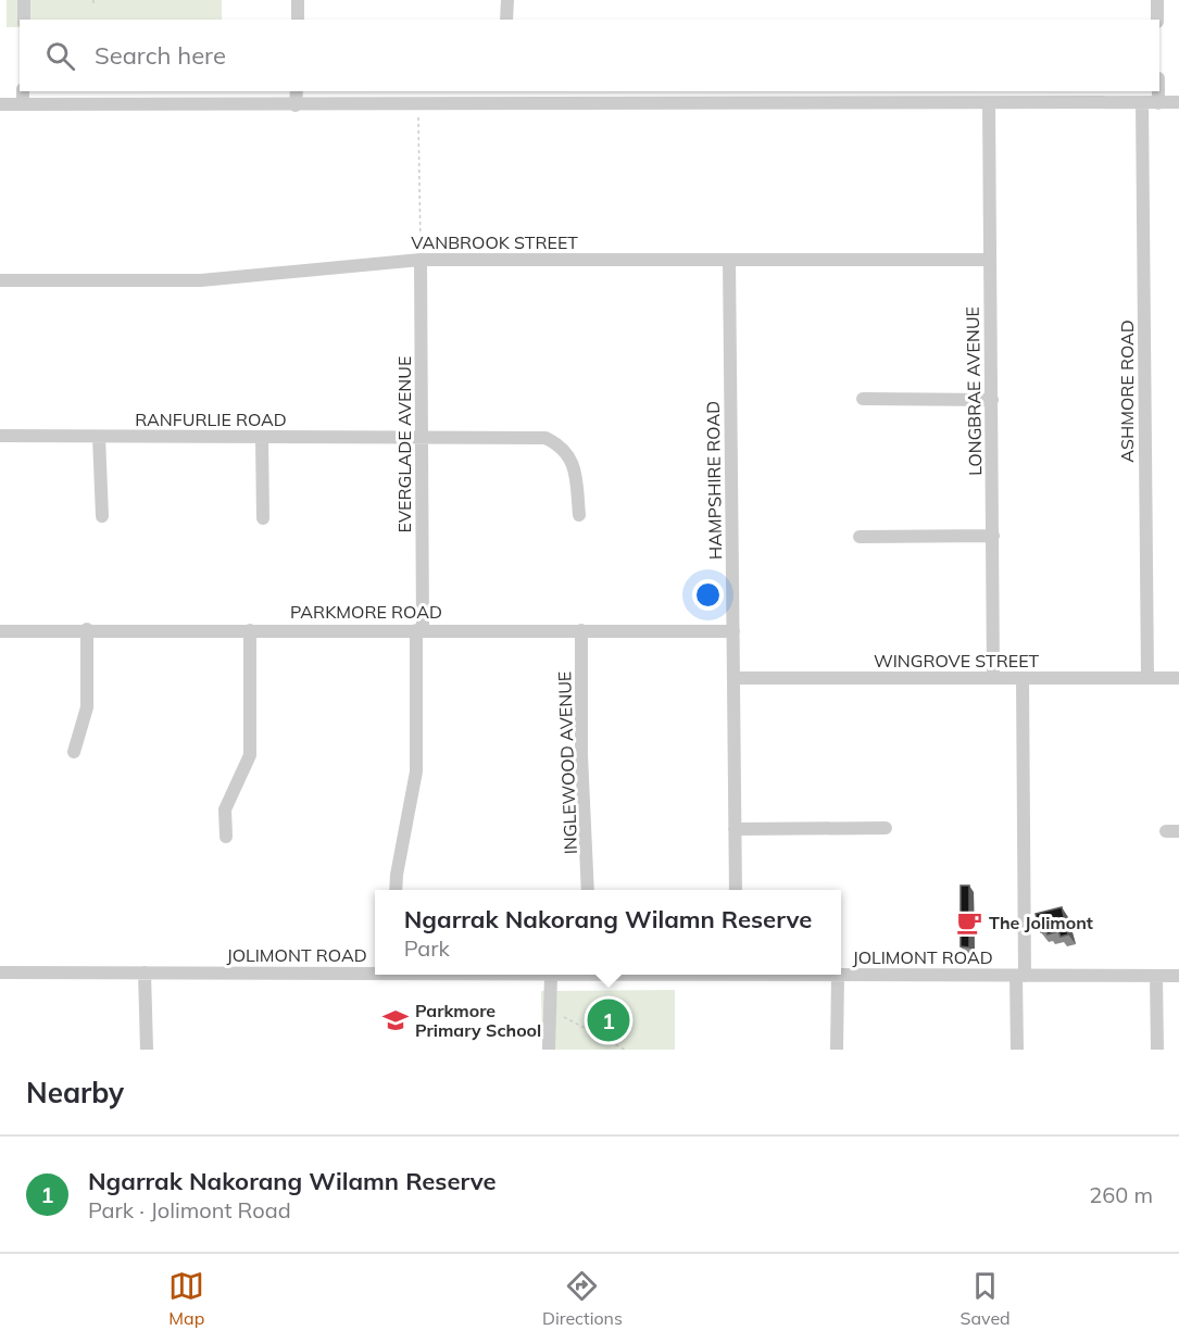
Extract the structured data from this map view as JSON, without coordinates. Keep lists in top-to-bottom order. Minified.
{"streets":{"street":["VANBROOK STREET","LONGBRAE AVENUE","ASHMORE ROAD","RANFURLIE ROAD","EVERGLADE AVENUE","HAMPSHIRE ROAD","PARKMORE ROAD","WINGROVE STREET","INGLEWOOD AVENUE","JOLIMONT ROAD"]},"crossings":[["VANBROOK STREET","LONGBRAE AVENUE"],["VANBROOK STREET","EVERGLADE AVENUE"],["VANBROOK STREET","HAMPSHIRE ROAD"],["LONGBRAE AVENUE","WINGROVE STREET"],["ASHMORE ROAD","WINGROVE STREET"],["RANFURLIE ROAD","EVERGLADE AVENUE"],["EVERGLADE AVENUE","PARKMORE ROAD"],["HAMPSHIRE ROAD","PARKMORE ROAD"],["HAMPSHIRE ROAD","WINGROVE STREET"],["PARKMORE ROAD","INGLEWOOD AVENUE"]],"places":{"cafe":["The Jolimont"],"school or university":["Parkmore Primary School"]},"page":{"search":"Search here","popup":["Ngarrak Nakorang Wilamn Reserve","Park"],"pins":"1","heading":"Nearby","list":[{"mark":"1","name":"Ngarrak Nakorang Wilamn Reserve","note":"Park · Jolimont Road","value":"260 m"}],"nav":["Map","Directions","Saved"]}}
